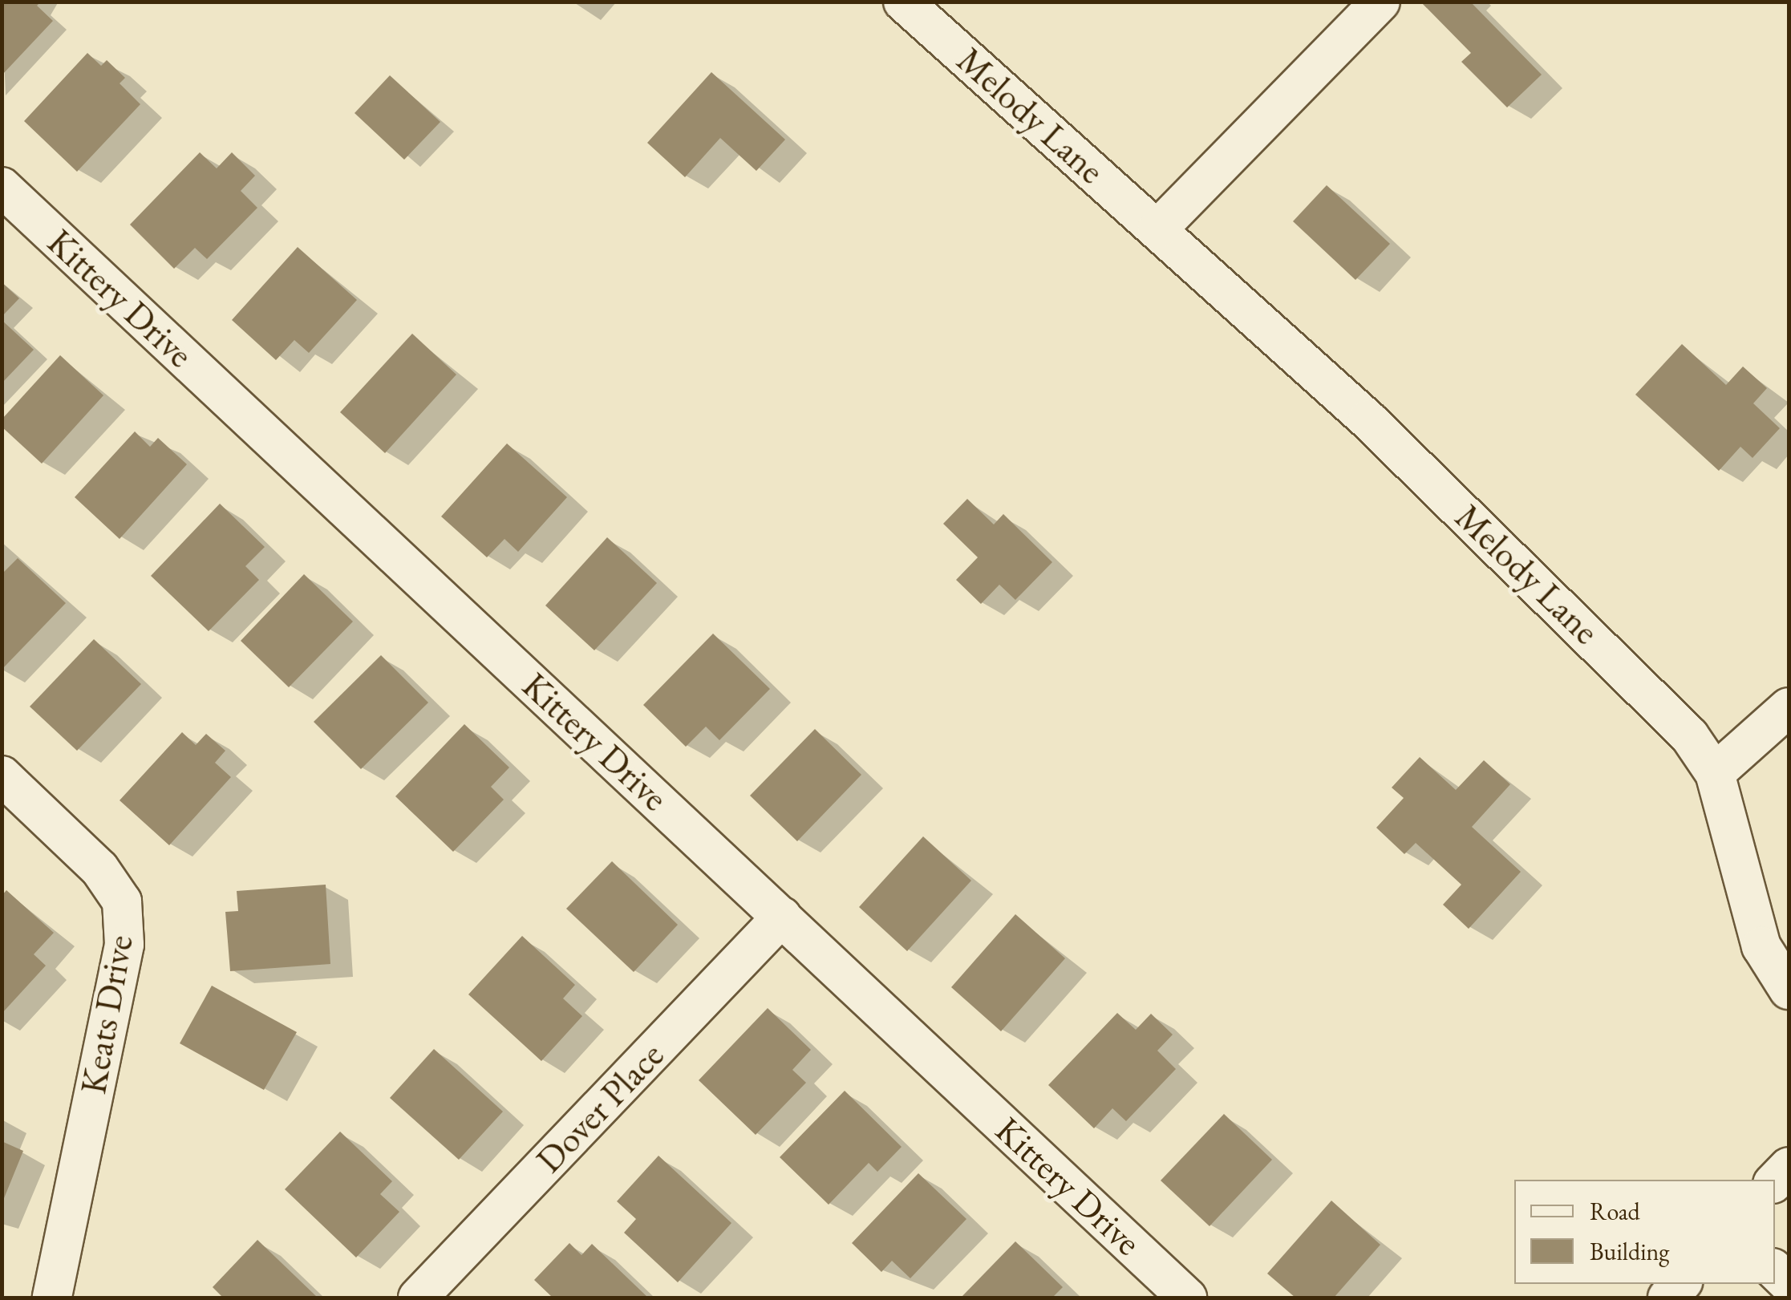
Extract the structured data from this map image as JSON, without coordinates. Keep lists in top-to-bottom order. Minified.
{"streets":{"street":["Melody Lane","Kittery Drive","Keats Drive","Dover Place"]},"crossings":[["Kittery Drive","Dover Place"]],"legend":["Road","Building"]}
